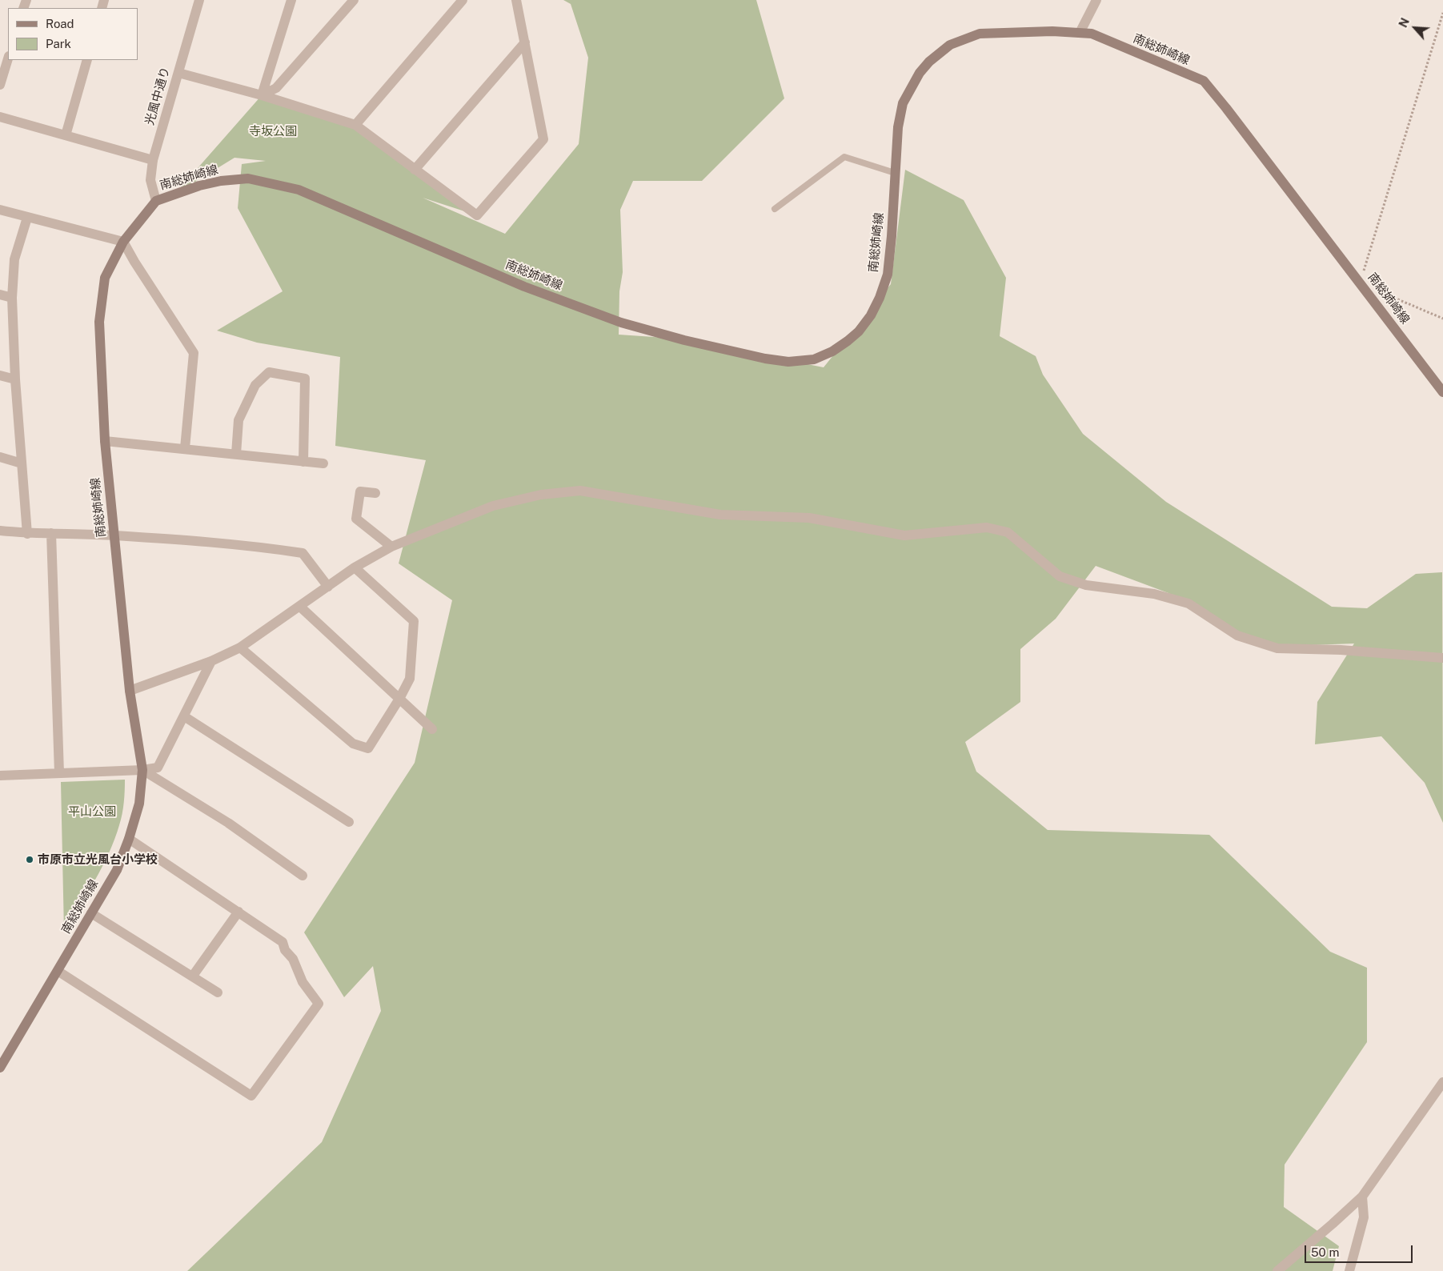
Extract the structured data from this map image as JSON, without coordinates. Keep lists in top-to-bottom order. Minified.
{"streets":{"main road":["南総姉崎線"],"street":["光風中通り"]},"crossings":[["南総姉崎線","光風中通り"]],"parks":["寺坂公園","平山公園"],"places":["市原市立光風台小学校"],"legend":["Road","Park"],"scale_bar":"50 m","north":"top left"}
